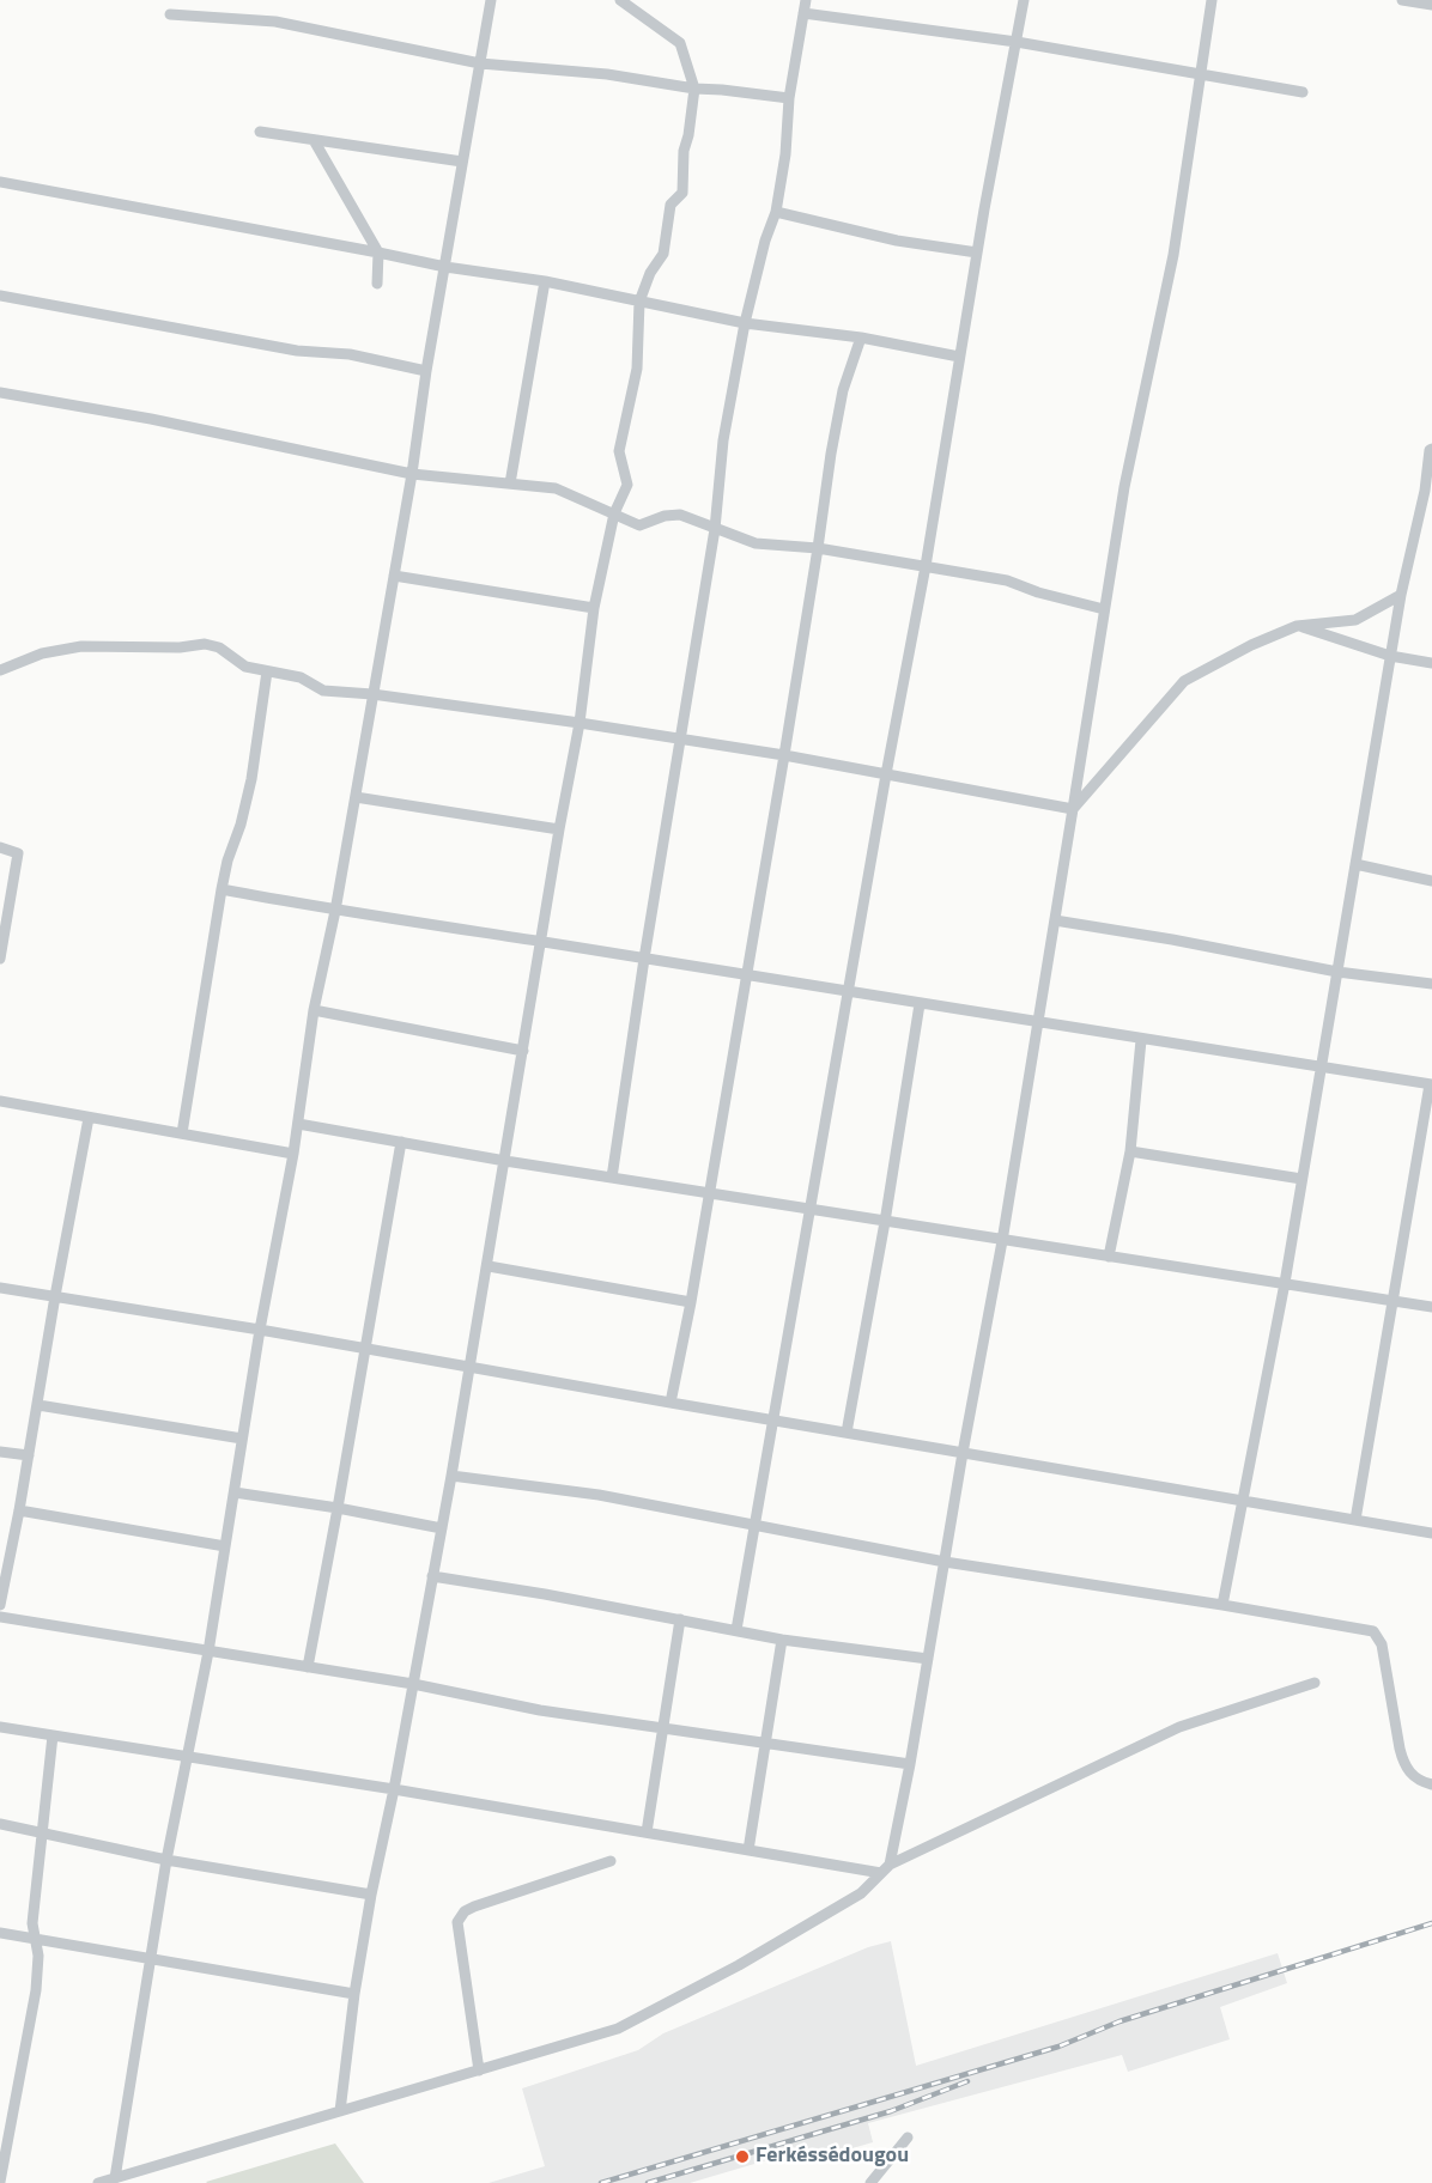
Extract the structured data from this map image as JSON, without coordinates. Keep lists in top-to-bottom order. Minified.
{"places":["Ferkéssédougou"]}
